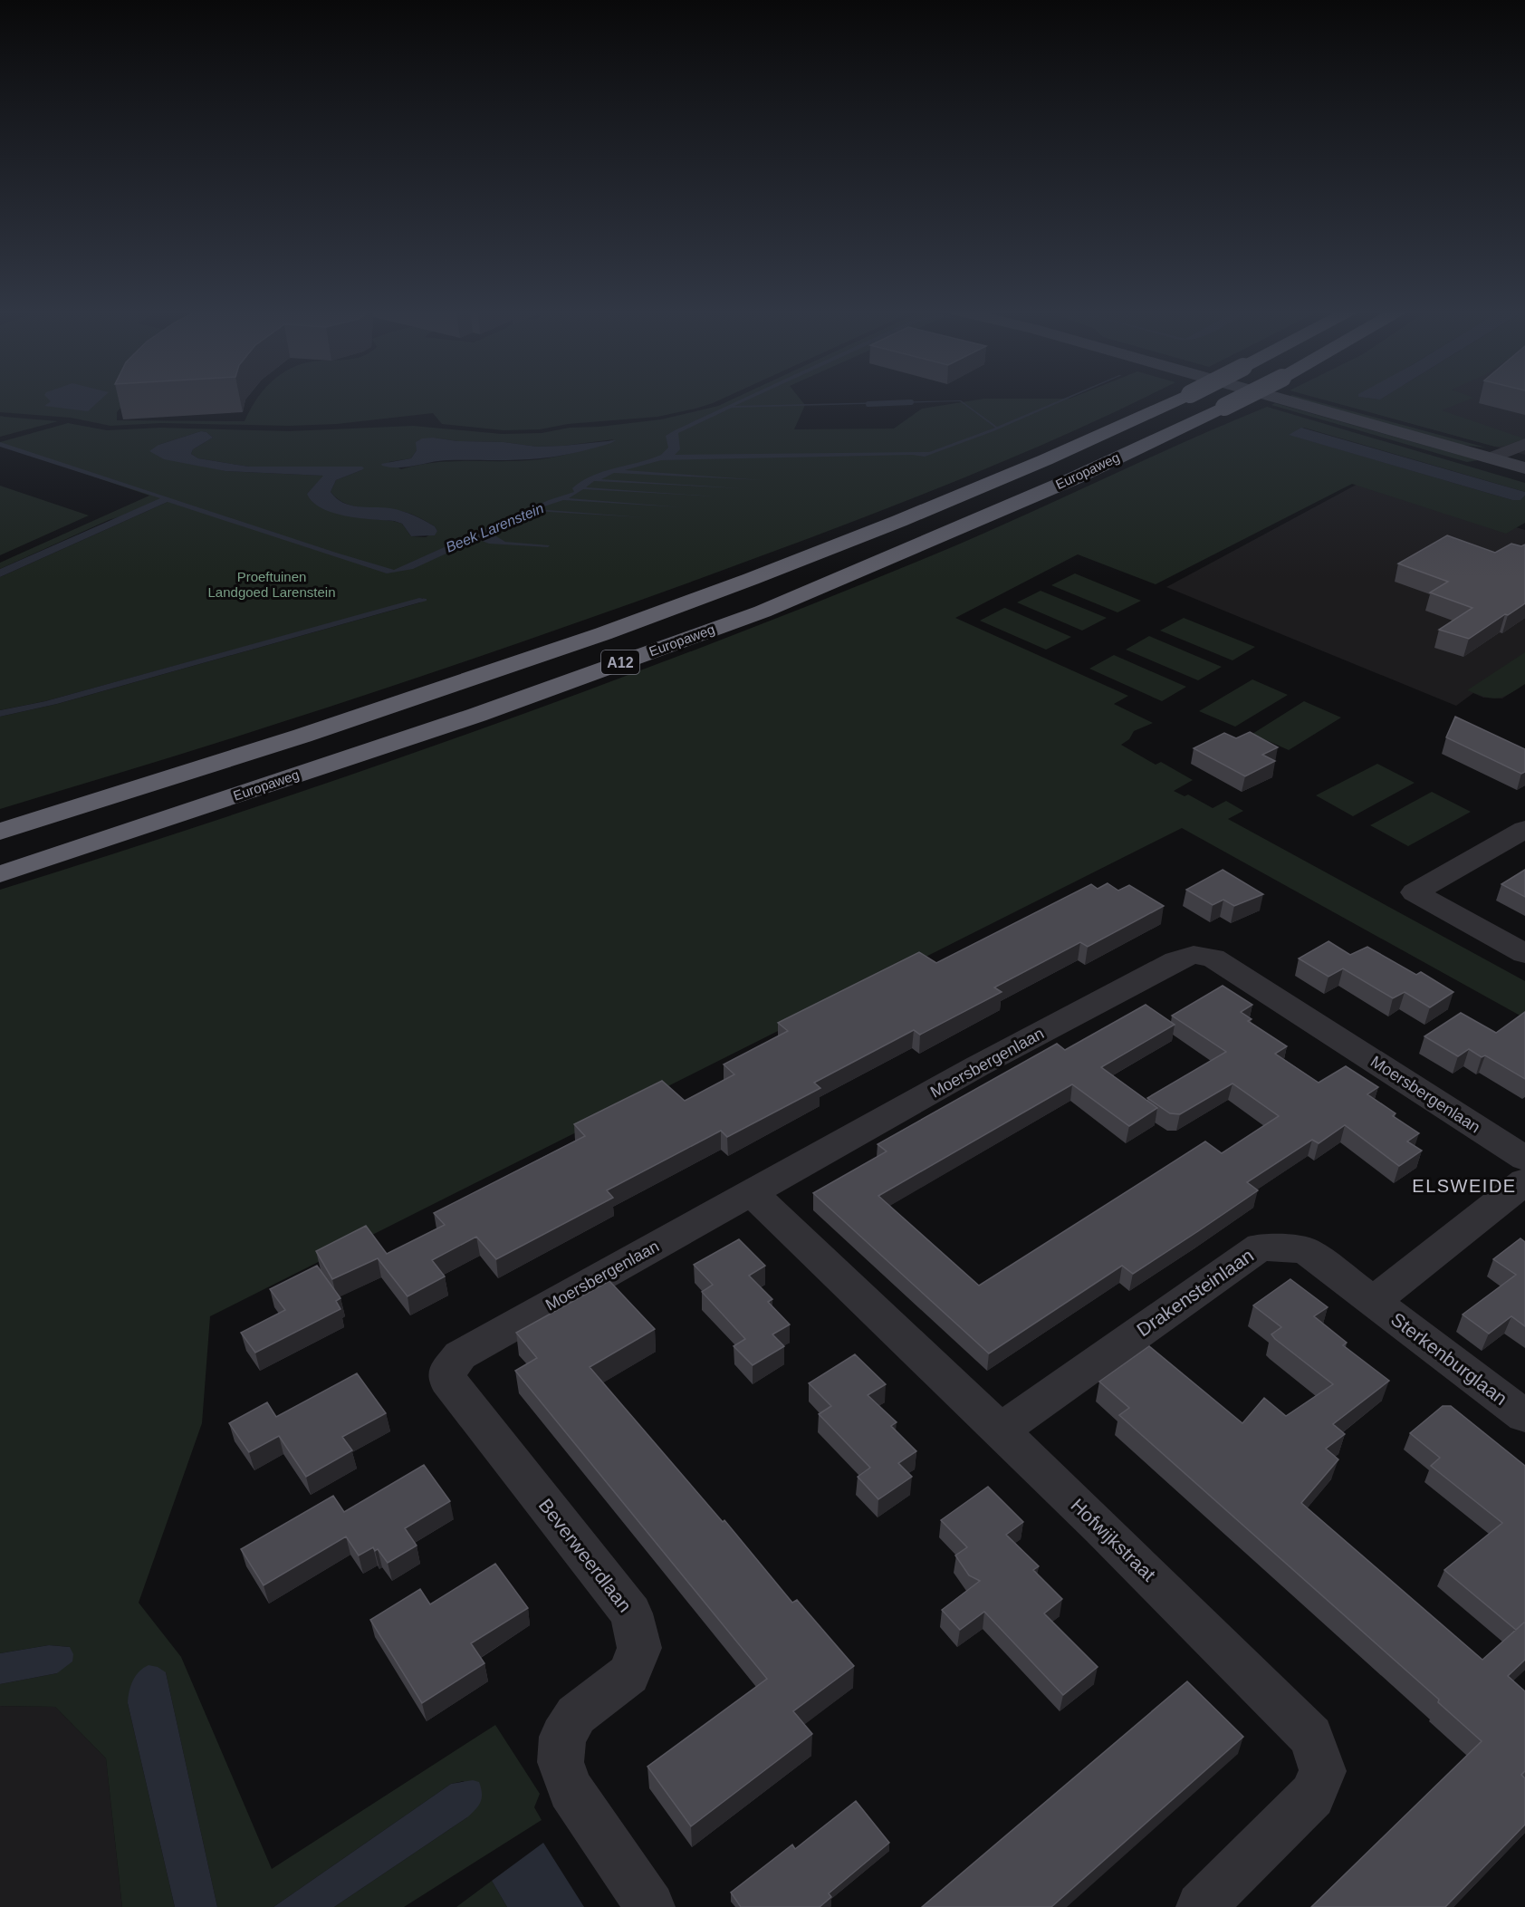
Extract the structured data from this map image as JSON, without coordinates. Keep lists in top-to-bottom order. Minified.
{"streets":{"highway":["Europaweg","A12"],"street":["Moersbergenlaan","Drakensteinlaan","Sterkenburglaan","Hofwijkstraat","Beverweerdlaan"]},"crossings":[["Moersbergenlaan","Hofwijkstraat"],["Moersbergenlaan","Beverweerdlaan"],["Drakensteinlaan","Sterkenburglaan"],["Drakensteinlaan","Hofwijkstraat"]],"districts":["ELSWEIDE"],"water":["Beek Larenstein"],"parks":["Proeftuinen Landgoed Larenstein"]}
